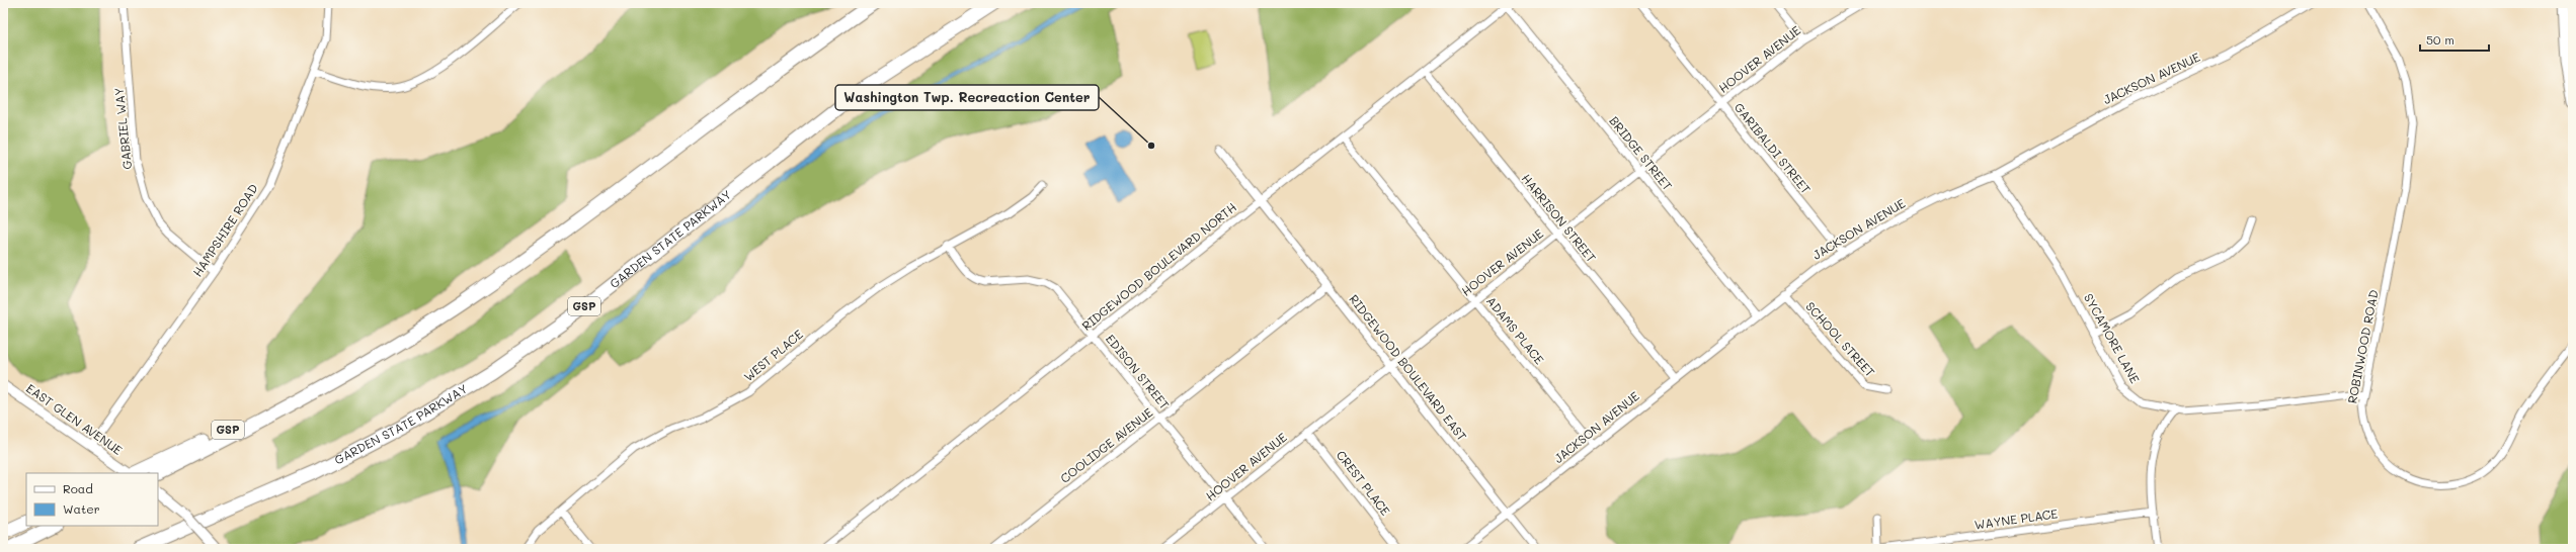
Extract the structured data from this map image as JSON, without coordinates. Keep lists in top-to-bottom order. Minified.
{"streets":{"highway":["GARDEN STATE PARKWAY","GSP"],"street":["HOOVER AVENUE","JACKSON AVENUE","GABRIEL WAY","GARIBALDI STREET","BRIDGE STREET","HARRISON STREET","HAMPSHIRE ROAD","RIDGEWOOD BOULEVARD NORTH","ADAMS PLACE","SYCAMORE LANE","SCHOOL STREET","ROBINWOOD ROAD","WEST PLACE","RIDGEWOOD BOULEVARD EAST","EDISON STREET","EAST GLEN AVENUE","COOLIDGE AVENUE","CREST PLACE","WAYNE PLACE"]},"crossings":[["HOOVER AVENUE","GARIBALDI STREET"],["HOOVER AVENUE","BRIDGE STREET"],["HOOVER AVENUE","HARRISON STREET"],["HOOVER AVENUE","ADAMS PLACE"],["HOOVER AVENUE","RIDGEWOOD BOULEVARD EAST"],["HOOVER AVENUE","EDISON STREET"],["HOOVER AVENUE","CREST PLACE"],["JACKSON AVENUE","GARIBALDI STREET"],["JACKSON AVENUE","BRIDGE STREET"],["JACKSON AVENUE","HARRISON STREET"],["JACKSON AVENUE","ADAMS PLACE"],["JACKSON AVENUE","SYCAMORE LANE"],["JACKSON AVENUE","SCHOOL STREET"],["JACKSON AVENUE","RIDGEWOOD BOULEVARD EAST"],["GABRIEL WAY","HAMPSHIRE ROAD"],["BRIDGE STREET","RIDGEWOOD BOULEVARD NORTH"],["HARRISON STREET","RIDGEWOOD BOULEVARD NORTH"],["HAMPSHIRE ROAD","EAST GLEN AVENUE"],["RIDGEWOOD BOULEVARD NORTH","ADAMS PLACE"],["RIDGEWOOD BOULEVARD NORTH","RIDGEWOOD BOULEVARD EAST"],["RIDGEWOOD BOULEVARD NORTH","EDISON STREET"],["SYCAMORE LANE","ROBINWOOD ROAD"],["WEST PLACE","EDISON STREET"],["RIDGEWOOD BOULEVARD EAST","COOLIDGE AVENUE"],["EDISON STREET","COOLIDGE AVENUE"]],"places":["Washington Twp. Recreaction Center"],"legend":["Road","Water"],"scale_bar":"50 m"}
